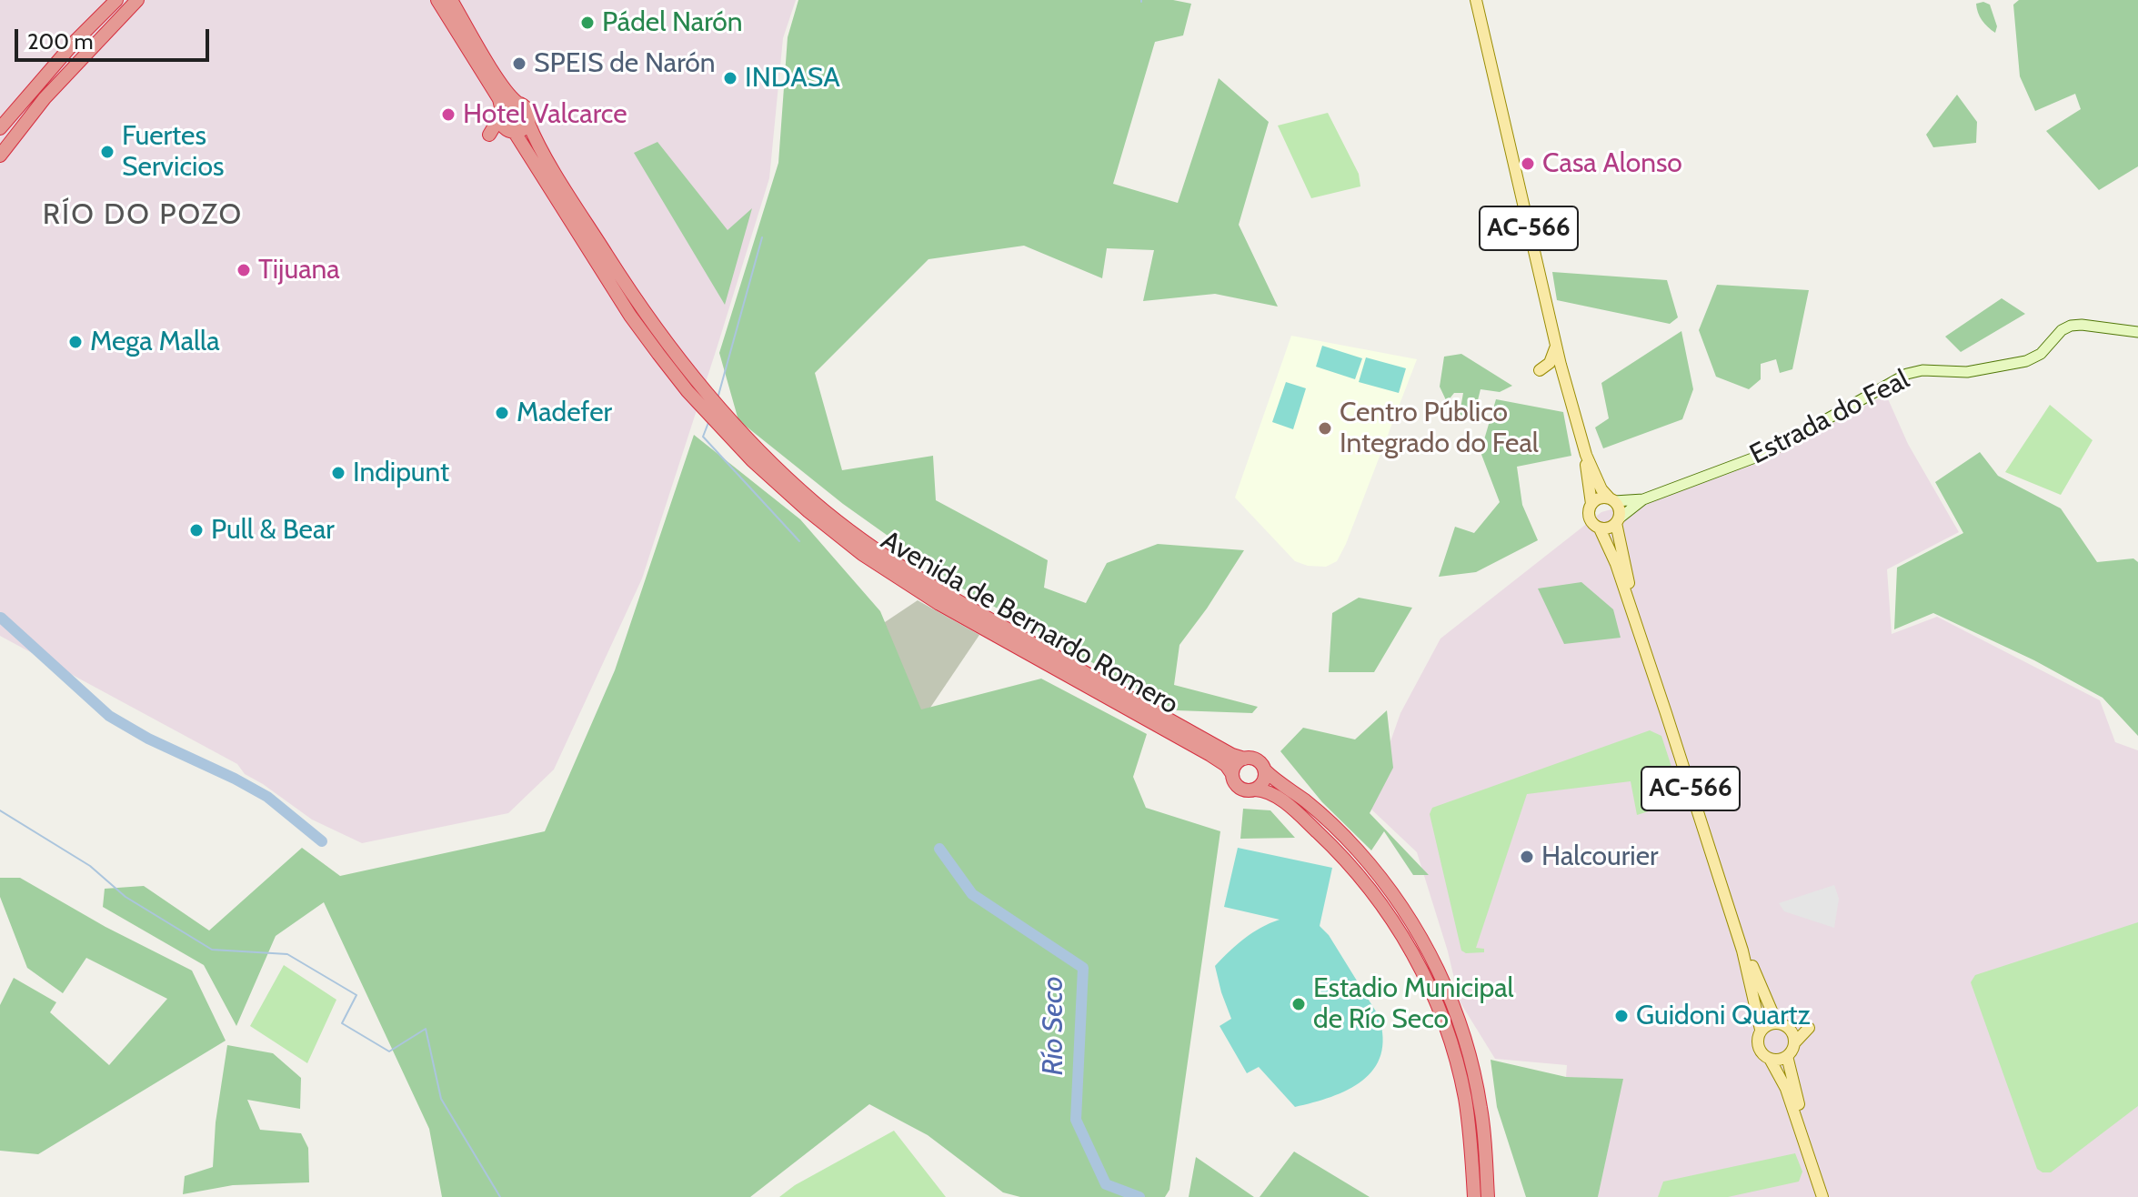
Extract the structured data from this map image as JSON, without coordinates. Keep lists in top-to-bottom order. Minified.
{"streets":{"highway":["Avenida de Bernardo Romero"],"main road":["AC-566","Estrada do Feal"]},"crossings":[["AC-566","Estrada do Feal"]],"districts":["RÍO DO POZO"],"water":["Río Seco"],"places":["Pádel Narón","SPEIS de Narón","INDASA","Hotel Valcarce","Fuertes Servicios","Casa Alonso","Tijuana","Mega Malla","Madefer","Centro Público Integrado do Feal","Indipunt","Pull & Bear","Halcourier","Estadio Municipal de Río Seco","Guidoni Quartz"],"scale_bar":"200 m"}
